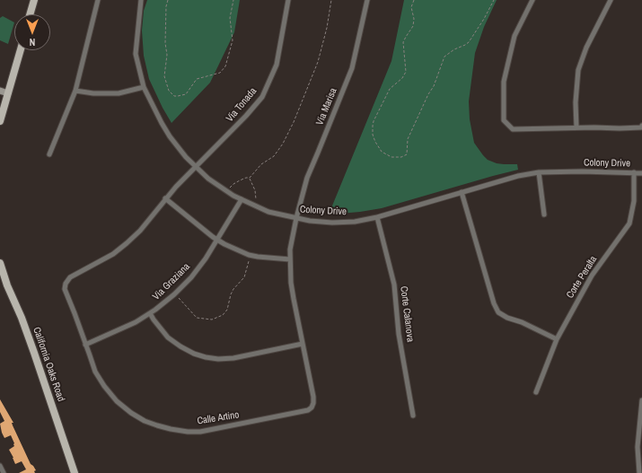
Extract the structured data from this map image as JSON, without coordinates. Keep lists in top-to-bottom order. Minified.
{"streets":{"main road":["California Oaks Road"],"street":["Via Tonada","Via Marisa","Colony Drive","Corte Peralta","Via Graziana","Corte Calanova","Calle Artino"]},"crossings":[["Via Tonada","Colony Drive"],["Via Tonada","Calle Artino"],["Via Marisa","Colony Drive"],["Via Marisa","Calle Artino"],["Colony Drive","Corte Peralta"],["Colony Drive","Via Graziana"],["Colony Drive","Corte Calanova"],["Via Graziana","Calle Artino"]],"north":"bottom"}
